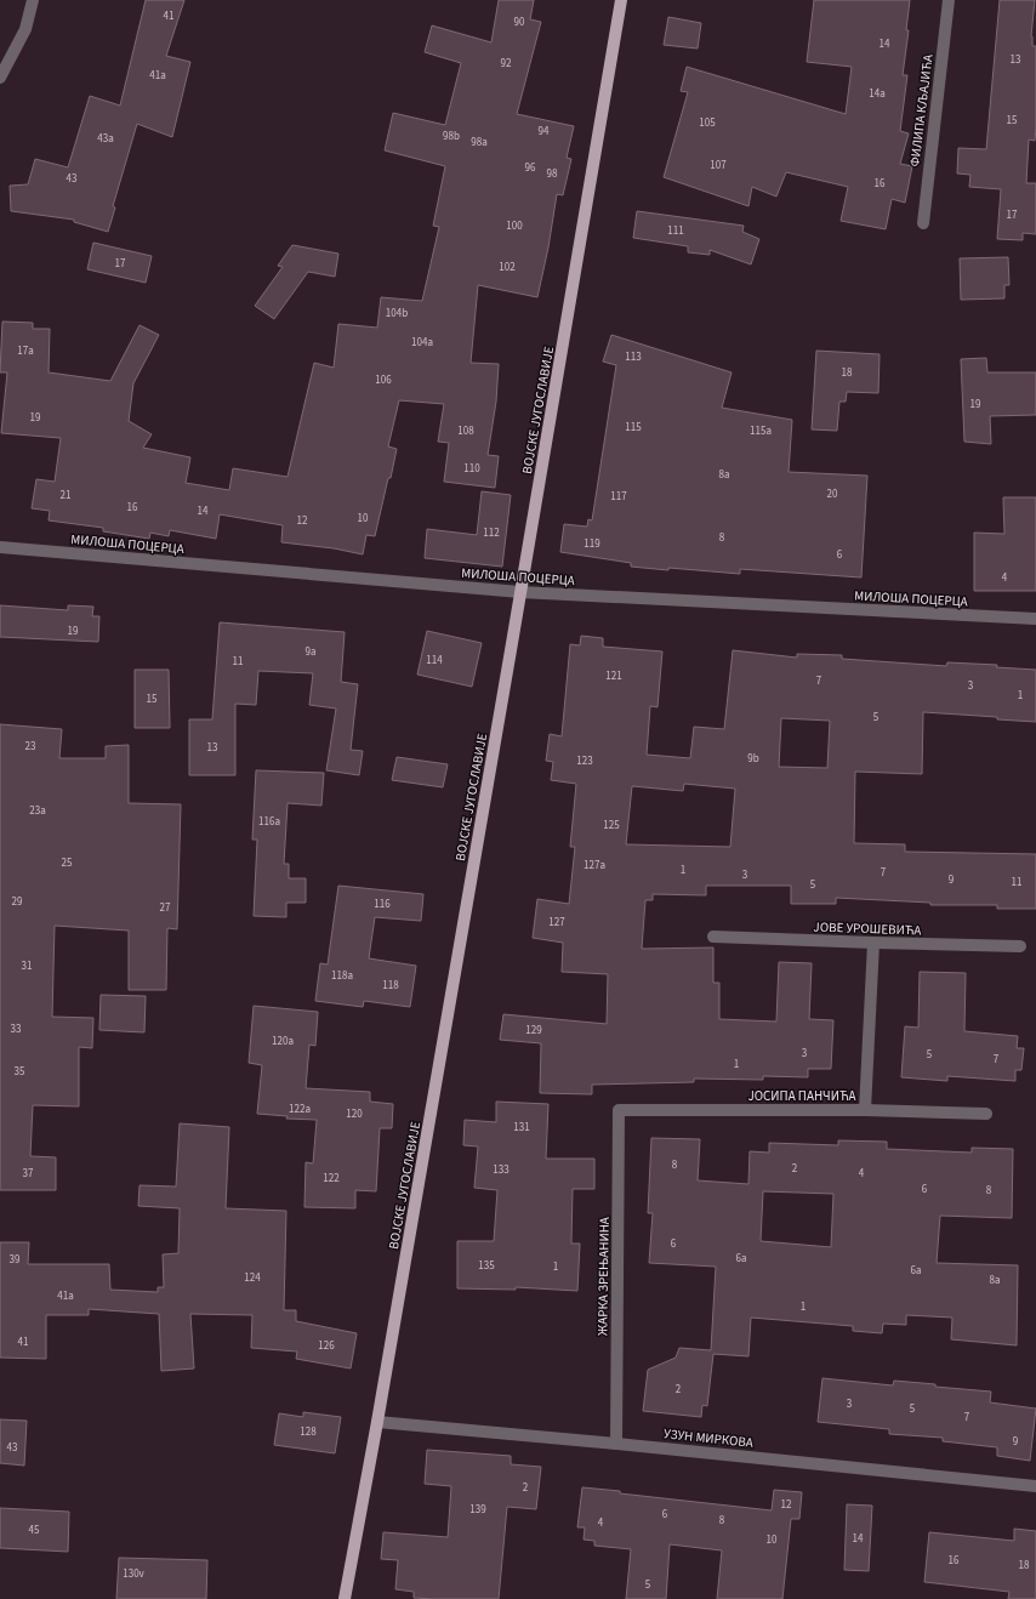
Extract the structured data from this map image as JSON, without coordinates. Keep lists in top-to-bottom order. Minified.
{"streets":{"main road":["ВОЈСКЕ ЈУГОСЛАВИЈЕ"],"street":["ФИЛИПА КЉАЈИЋА","МИЛОША ПОЦЕРЦА","ЈОВЕ УРОШЕВИЋА","ЈОСИПА ПАНЧИЋА","ЖАРКА ЗРЕЊАНИНА","УЗУН МИРКОВА"]},"crossings":[["ВОЈСКЕ ЈУГОСЛАВИЈЕ","МИЛОША ПОЦЕРЦА"],["ВОЈСКЕ ЈУГОСЛАВИЈЕ","УЗУН МИРКОВА"],["ЈОСИПА ПАНЧИЋА","ЖАРКА ЗРЕЊАНИНА"],["ЖАРКА ЗРЕЊАНИНА","УЗУН МИРКОВА"]],"house_numbers":["41","90","14","13","92","41a","14a","15","105","94","98b","43a","98a","107","96","98","43","16","17","100","111","17","102","104b","104a","17a","113","18","106","19","19","115","108","115a","110","8a","20","21","117","16","14","10","12","112","8","119","6","4","19","9a","114","11","121","7","3","1","15","5","23","13","9b","123","23a","116a","125","25","127a","1","7","3","9","11","5","29","116","27","127","31","118a","118","33","129","120a","3","5","7","1","35","122a","120","131","8","2","133","37","4","122","6","8","6","6a","39","135","1","6a","124","8a","41a","1","41","126","2","3","5","7","128","9","43","2","12","139","6","8","4","45","14","10","16","18","130v","5"]}
